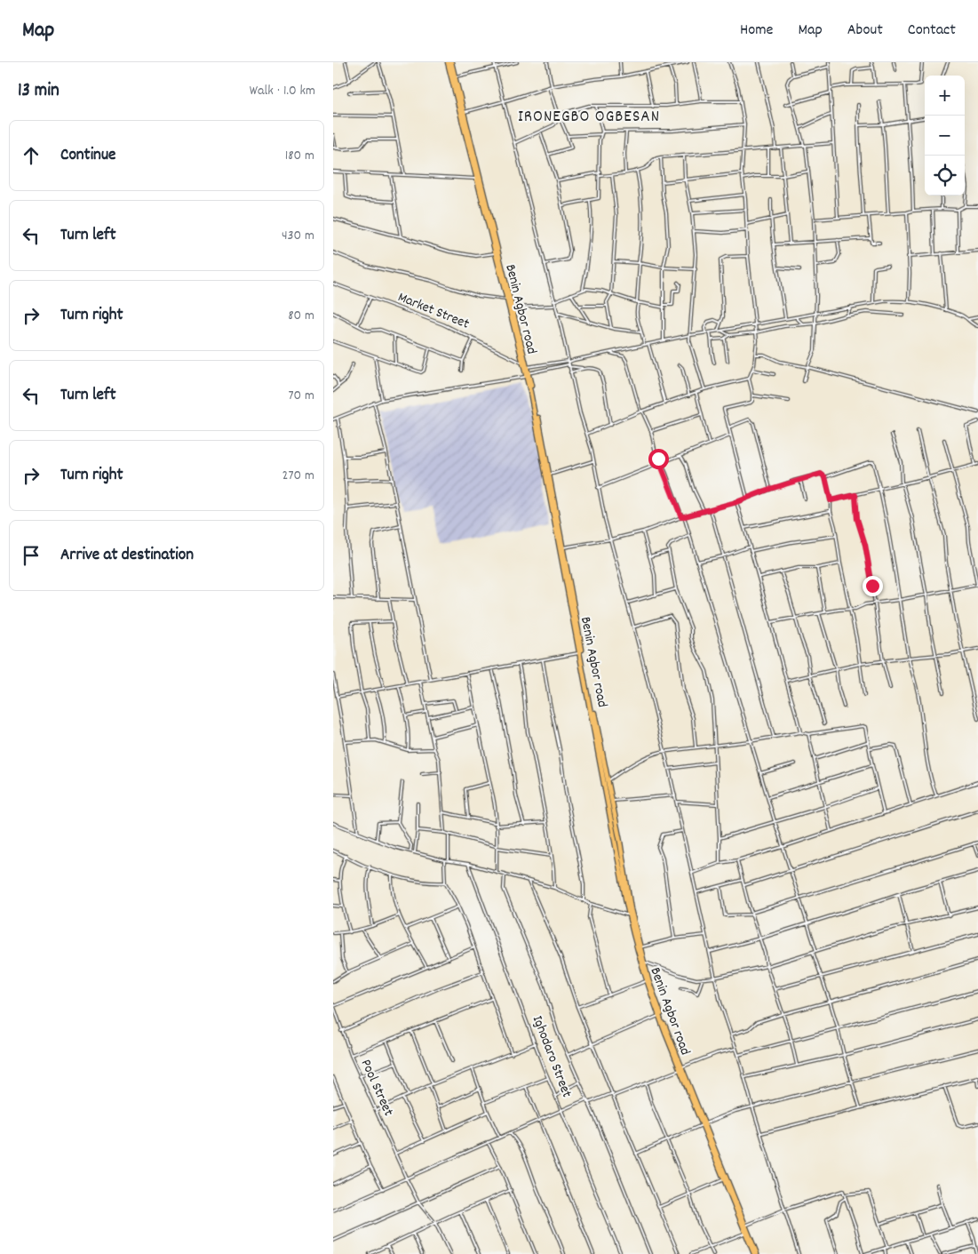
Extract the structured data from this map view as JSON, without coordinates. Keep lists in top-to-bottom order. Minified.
{"streets":{"highway":["Benin Agbor road"],"street":["Market Street","Ighodaro Street","Pool Street"]},"crossings":[["Benin Agbor road","Market Street"]],"districts":["IRONEGBO OGBESAN"],"page":{"header":"Map","nav":["Home","Map","About","Contact"],"heading":["13 min","Walk · 1.0 km"],"map_buttons":["+","−"],"list":[["Continue","180 m"],["Turn left","430 m"],["Turn right","80 m"],["Turn left","70 m"],["Turn right","270 m"],"Arrive at destination"]}}
